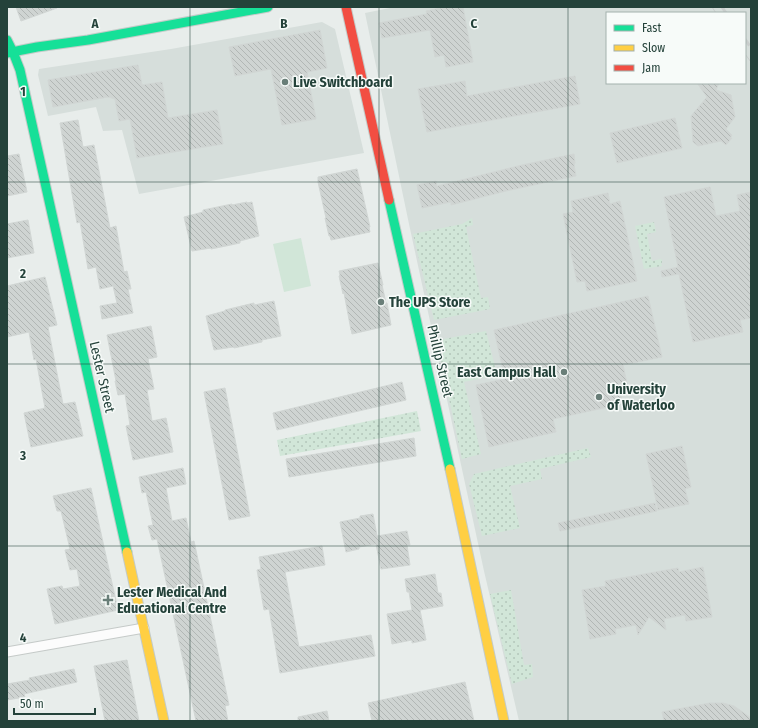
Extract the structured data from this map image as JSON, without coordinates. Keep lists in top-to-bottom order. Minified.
{"streets":{"street":["Phillip Street","Lester Street"]},"places":{"other":["Live Switchboard","The UPS Store","East Campus Hall","University of Waterloo"],"health":["Lester Medical And Educational Centre"]},"legend":["Fast","Slow","Jam"],"scale_bar":"50 m","grid":{"columns":["A","B","C"],"rows":["1","2","3","4"]}}
